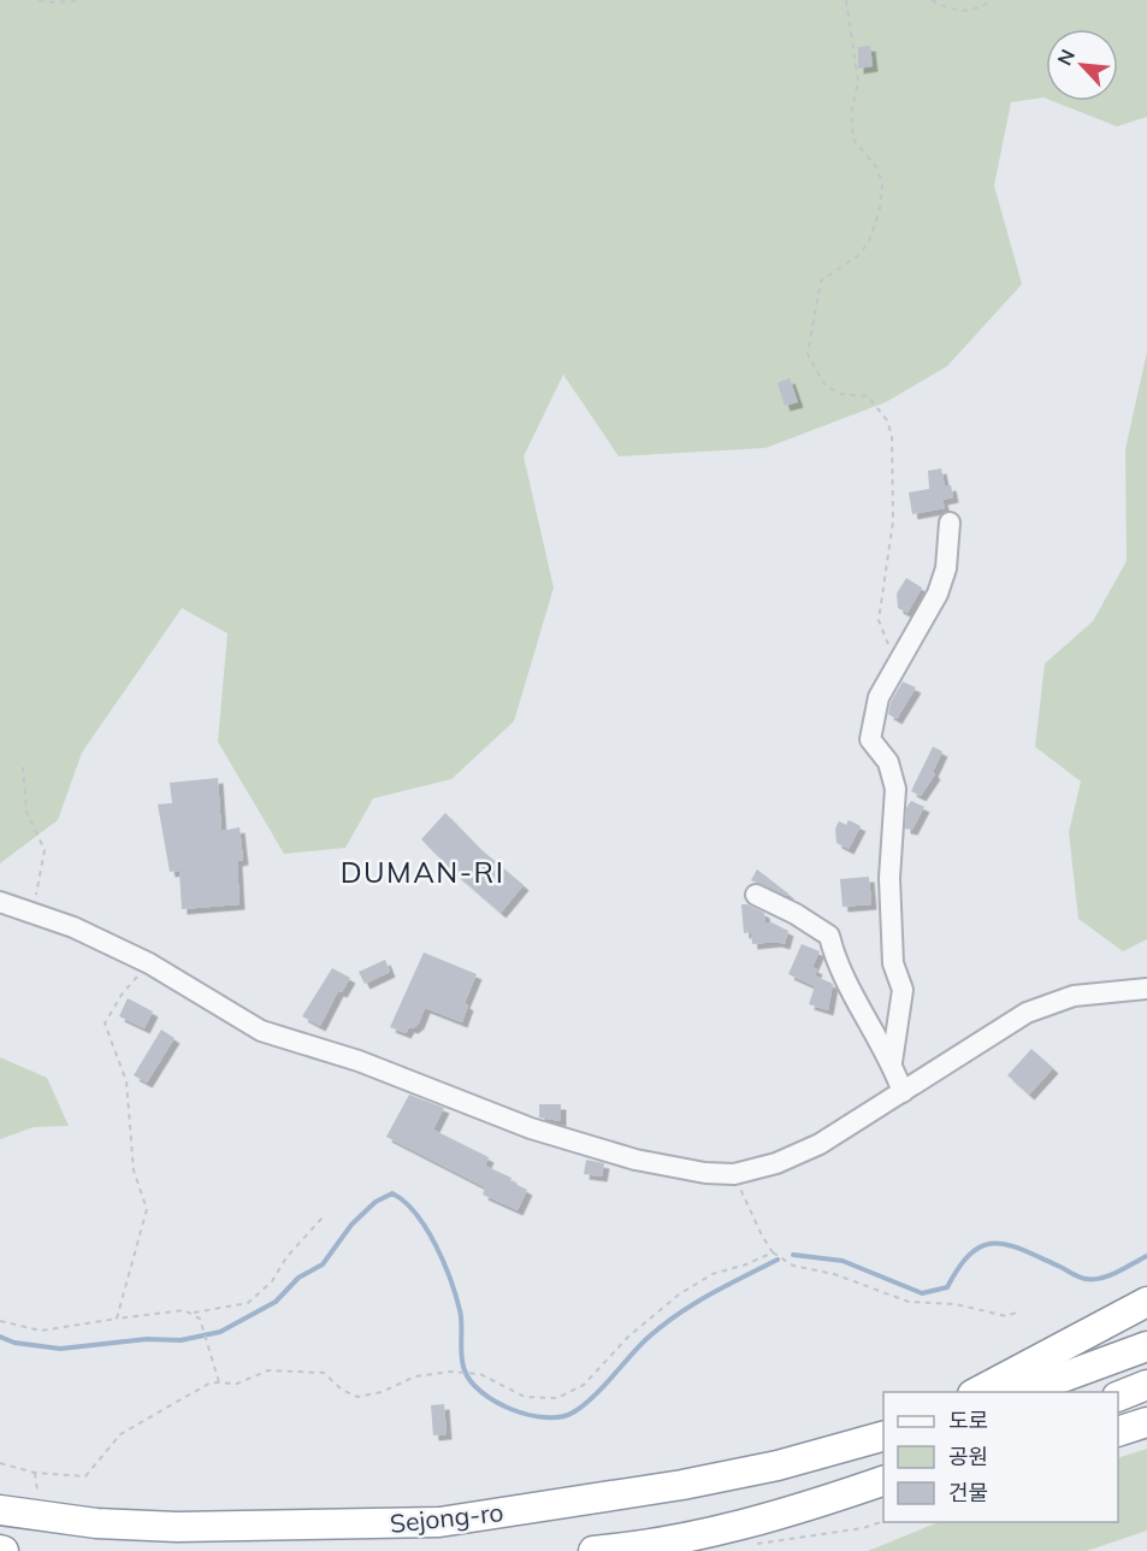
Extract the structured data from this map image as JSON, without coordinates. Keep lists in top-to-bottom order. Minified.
{"streets":{"highway":["Sejong-ro"]},"districts":["DUMAN-RI"],"legend":["도로","공원","건물"],"north":"top left"}
